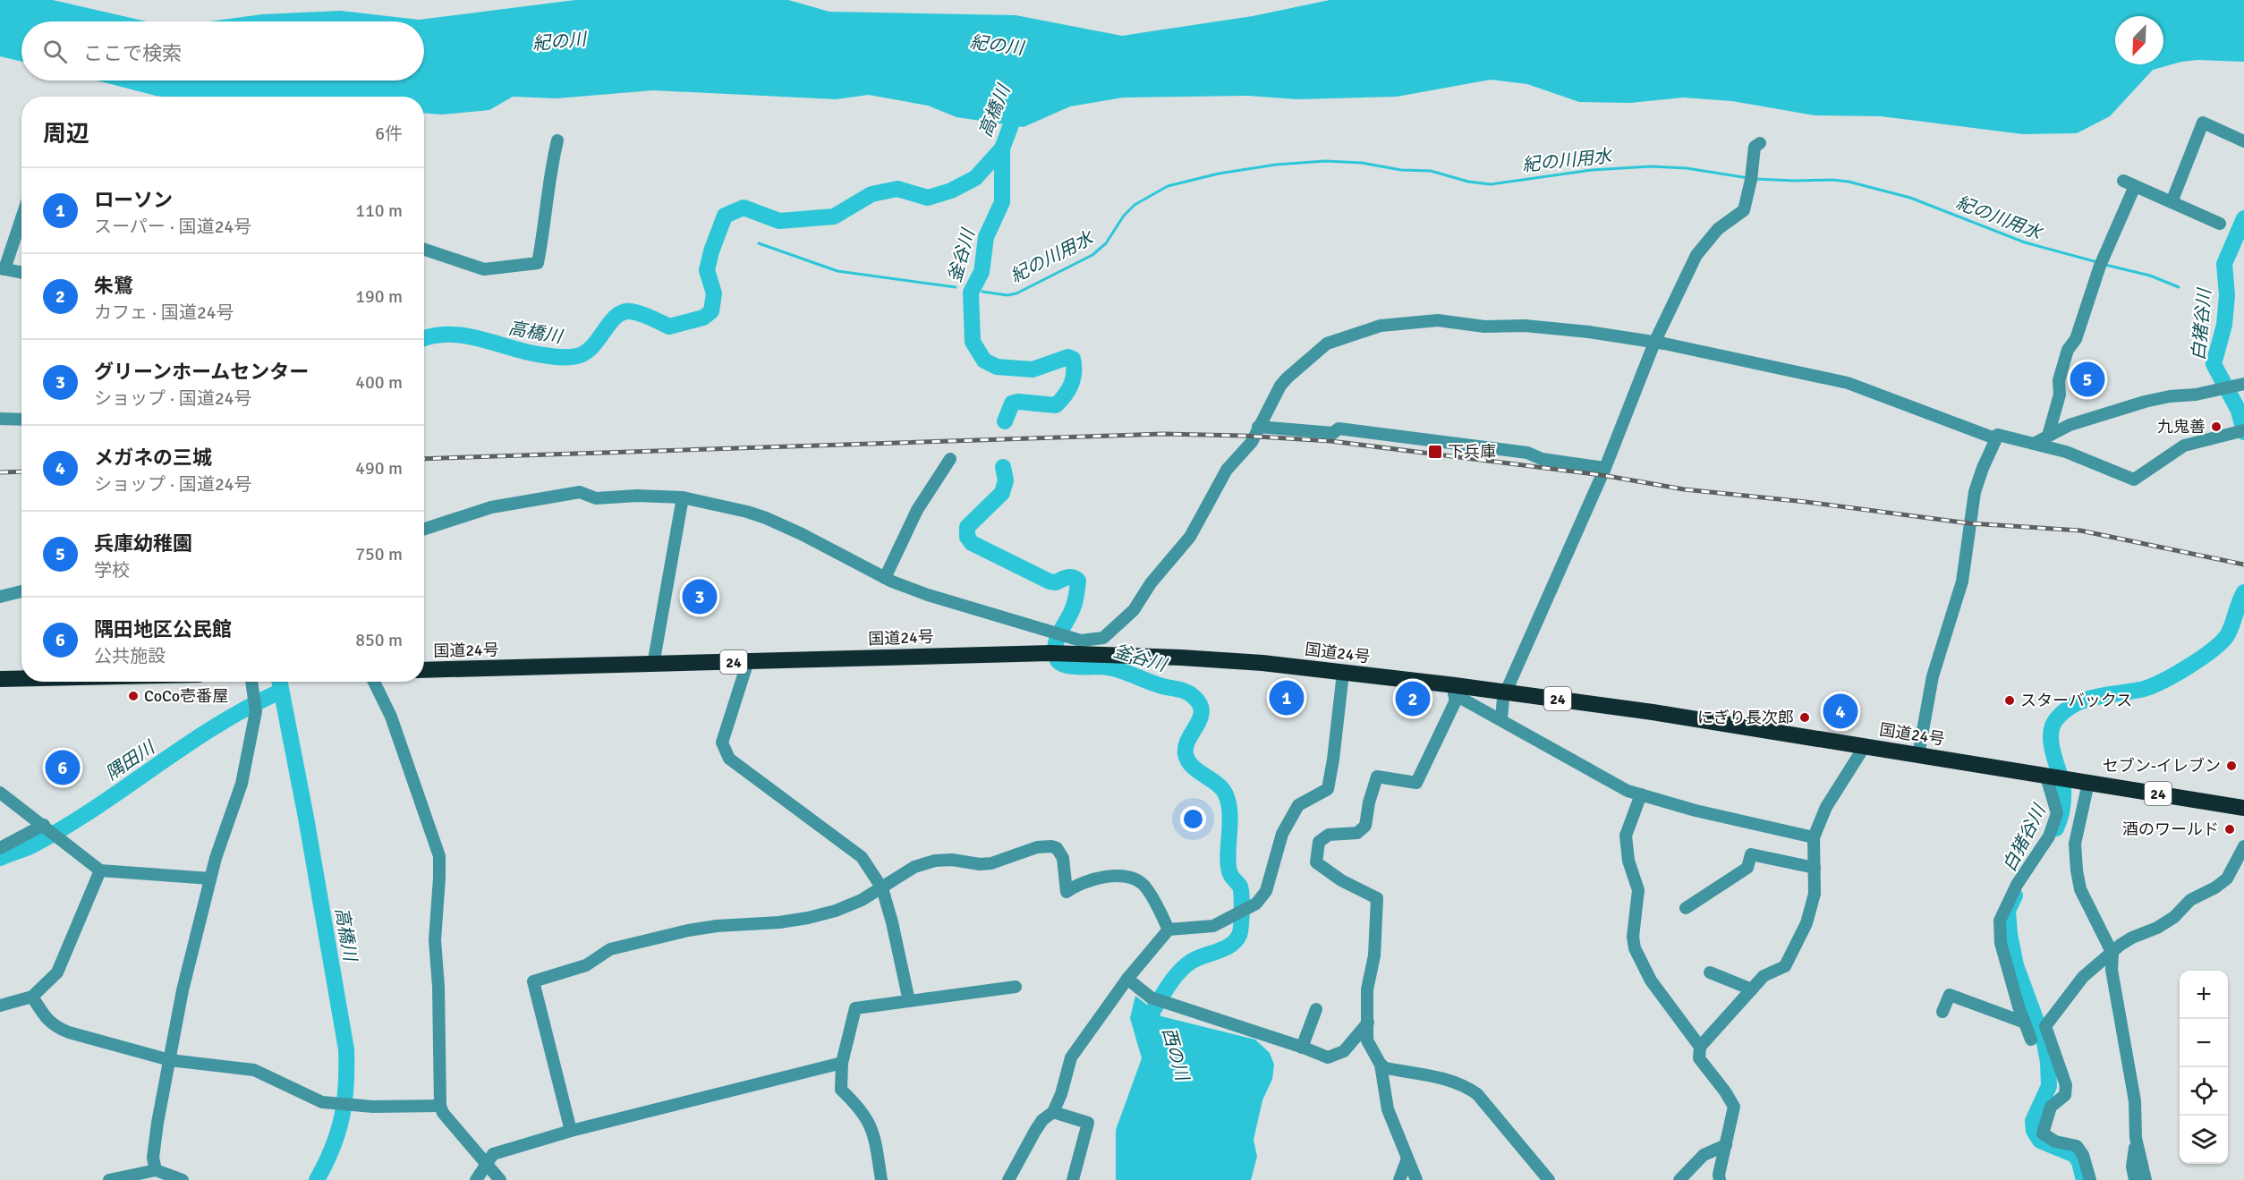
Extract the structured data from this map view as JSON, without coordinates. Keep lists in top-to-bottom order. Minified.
{"streets":{"highway":["国道24号","24"]},"water":["紀の川","高橋川","紀の川用水","釜谷川","白猪谷川","隅田川","西の川"],"places":{"other":["九鬼善","CoCo壱番屋","スターバックス","にぎり長次郎","セブン-イレブン","酒のワールド"],"transit":["下兵庫"]},"north":"bottom left","page":{"search":"ここで検索","heading":["周辺","6件"],"list":[{"mark":"1","name":"ローソン","note":"スーパー · 国道24号","value":"110 m"},{"mark":"2","name":"朱鷺","note":"カフェ · 国道24号","value":"190 m"},{"mark":"3","name":"グリーンホームセンター","note":"ショップ · 国道24号","value":"400 m"},{"mark":"4","name":"メガネの三城","note":"ショップ · 国道24号","value":"490 m"},{"mark":"5","name":"兵庫幼稚園","note":"学校","value":"750 m"},{"mark":"6","name":"隅田地区公民館","note":"公共施設","value":"850 m"}],"pins":["5","3","1","2","4","6"],"map_buttons":["+","−"]}}
